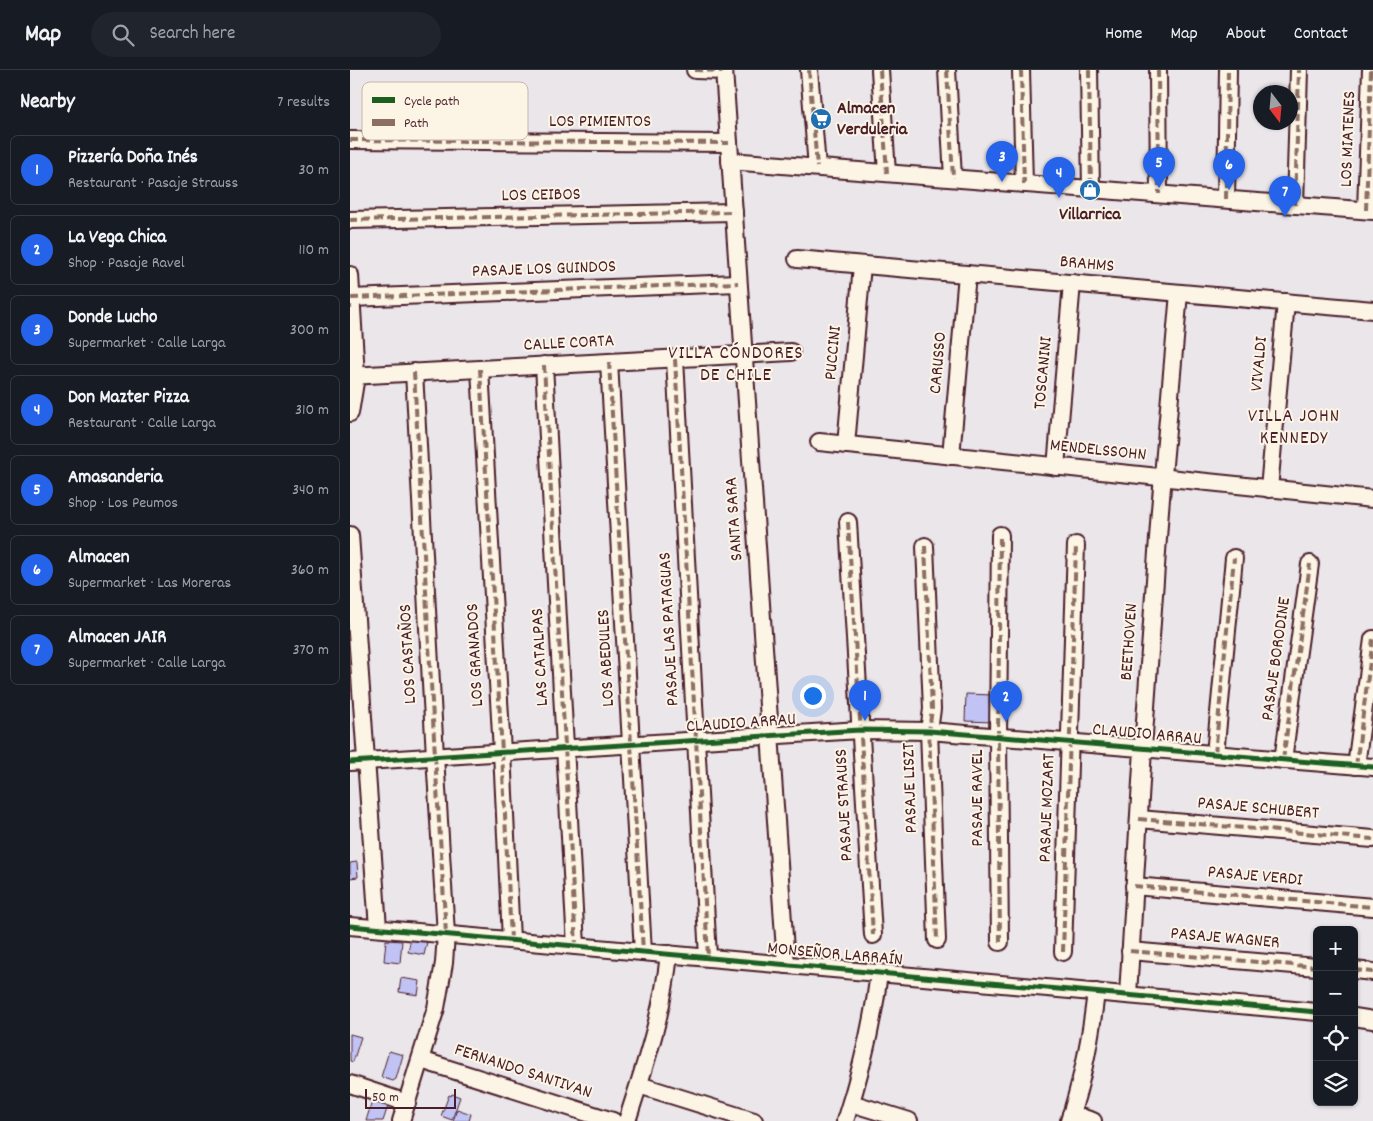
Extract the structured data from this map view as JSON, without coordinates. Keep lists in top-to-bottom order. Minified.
{"streets":{"street":["LOS PIMIENTOS","LOS MIATENES","LOS CEIBOS","BRAHMS","PASAJE LOS GUINDOS","CALLE CORTA","PUCCINI","CARUSSO","VIVALDI","TOSCANINI","MENDELSSOHN","SANTA SARA","PASAJE LAS PATAGUAS","BEETHOVEN","LOS CASTAÑOS","LOS GRANADOS","LAS CATALPAS","LOS ABEDULES","PASAJE BORODINE","CLAUDIO ARRAU","PASAJE LISZT","PASAJE RAVEL","PASAJE STRAUSS","PASAJE MOZART","PASAJE SCHUBERT","PASAJE VERDI","PASAJE WAGNER","MONSEÑOR LARRAÍN","FERNANDO SANTIVAN"]},"crossings":[["LOS PIMIENTOS","SANTA SARA"],["LOS CEIBOS","SANTA SARA"],["BRAHMS","PUCCINI"],["BRAHMS","CARUSSO"],["BRAHMS","VIVALDI"],["BRAHMS","TOSCANINI"],["BRAHMS","BEETHOVEN"],["PASAJE LOS GUINDOS","SANTA SARA"],["CALLE CORTA","SANTA SARA"],["CALLE CORTA","PASAJE LAS PATAGUAS"],["CALLE CORTA","LOS CASTAÑOS"],["CALLE CORTA","LOS GRANADOS"],["CALLE CORTA","LAS CATALPAS"],["CALLE CORTA","LOS ABEDULES"],["PUCCINI","MENDELSSOHN"],["CARUSSO","MENDELSSOHN"],["VIVALDI","MENDELSSOHN"],["TOSCANINI","MENDELSSOHN"],["MENDELSSOHN","BEETHOVEN"],["SANTA SARA","CLAUDIO ARRAU"],["SANTA SARA","MONSEÑOR LARRAÍN"],["PASAJE LAS PATAGUAS","CLAUDIO ARRAU"],["PASAJE LAS PATAGUAS","MONSEÑOR LARRAÍN"],["BEETHOVEN","CLAUDIO ARRAU"],["BEETHOVEN","PASAJE SCHUBERT"],["BEETHOVEN","PASAJE VERDI"],["BEETHOVEN","PASAJE WAGNER"],["BEETHOVEN","MONSEÑOR LARRAÍN"],["LOS CASTAÑOS","CLAUDIO ARRAU"],["LOS CASTAÑOS","MONSEÑOR LARRAÍN"],["LOS CASTAÑOS","FERNANDO SANTIVAN"],["LOS GRANADOS","CLAUDIO ARRAU"],["LOS GRANADOS","MONSEÑOR LARRAÍN"],["LAS CATALPAS","CLAUDIO ARRAU"],["LAS CATALPAS","MONSEÑOR LARRAÍN"],["LOS ABEDULES","CLAUDIO ARRAU"],["LOS ABEDULES","MONSEÑOR LARRAÍN"],["PASAJE BORODINE","CLAUDIO ARRAU"],["CLAUDIO ARRAU","PASAJE LISZT"],["CLAUDIO ARRAU","PASAJE RAVEL"],["CLAUDIO ARRAU","PASAJE STRAUSS"],["CLAUDIO ARRAU","PASAJE MOZART"]],"districts":["VILLA CÓNDORES DE CHILE","VILLA JOHN KENNEDY"],"places":{"supermarket":["Almacen Verduleria"],"shop":["Villarrica"]},"legend":["Cycle path","Path"],"scale_bar":"50 m","north":"bottom","page":{"header":"Map","search":"Search here","nav":["Home","Map","About","Contact"],"heading":["Nearby","7 results"],"list":[{"mark":"1","name":"Pizzería Doña Inés","note":"Restaurant · Pasaje Strauss","value":"30 m"},{"mark":"2","name":"La Vega Chica","note":"Shop · Pasaje Ravel","value":"110 m"},{"mark":"3","name":"Donde Lucho","note":"Supermarket · Calle Larga","value":"300 m"},{"mark":"4","name":"Don Mazter Pizza","note":"Restaurant · Calle Larga","value":"310 m"},{"mark":"5","name":"Amasanderia","note":"Shop · Los Peumos","value":"340 m"},{"mark":"6","name":"Almacen","note":"Supermarket · Las Moreras","value":"360 m"},{"mark":"7","name":"Almacen JAIR","note":"Supermarket · Calle Larga","value":"370 m"}],"pins":["3","5","6","4","7","1","2"],"map_buttons":["+","−"],"scale":"50 m"}}
